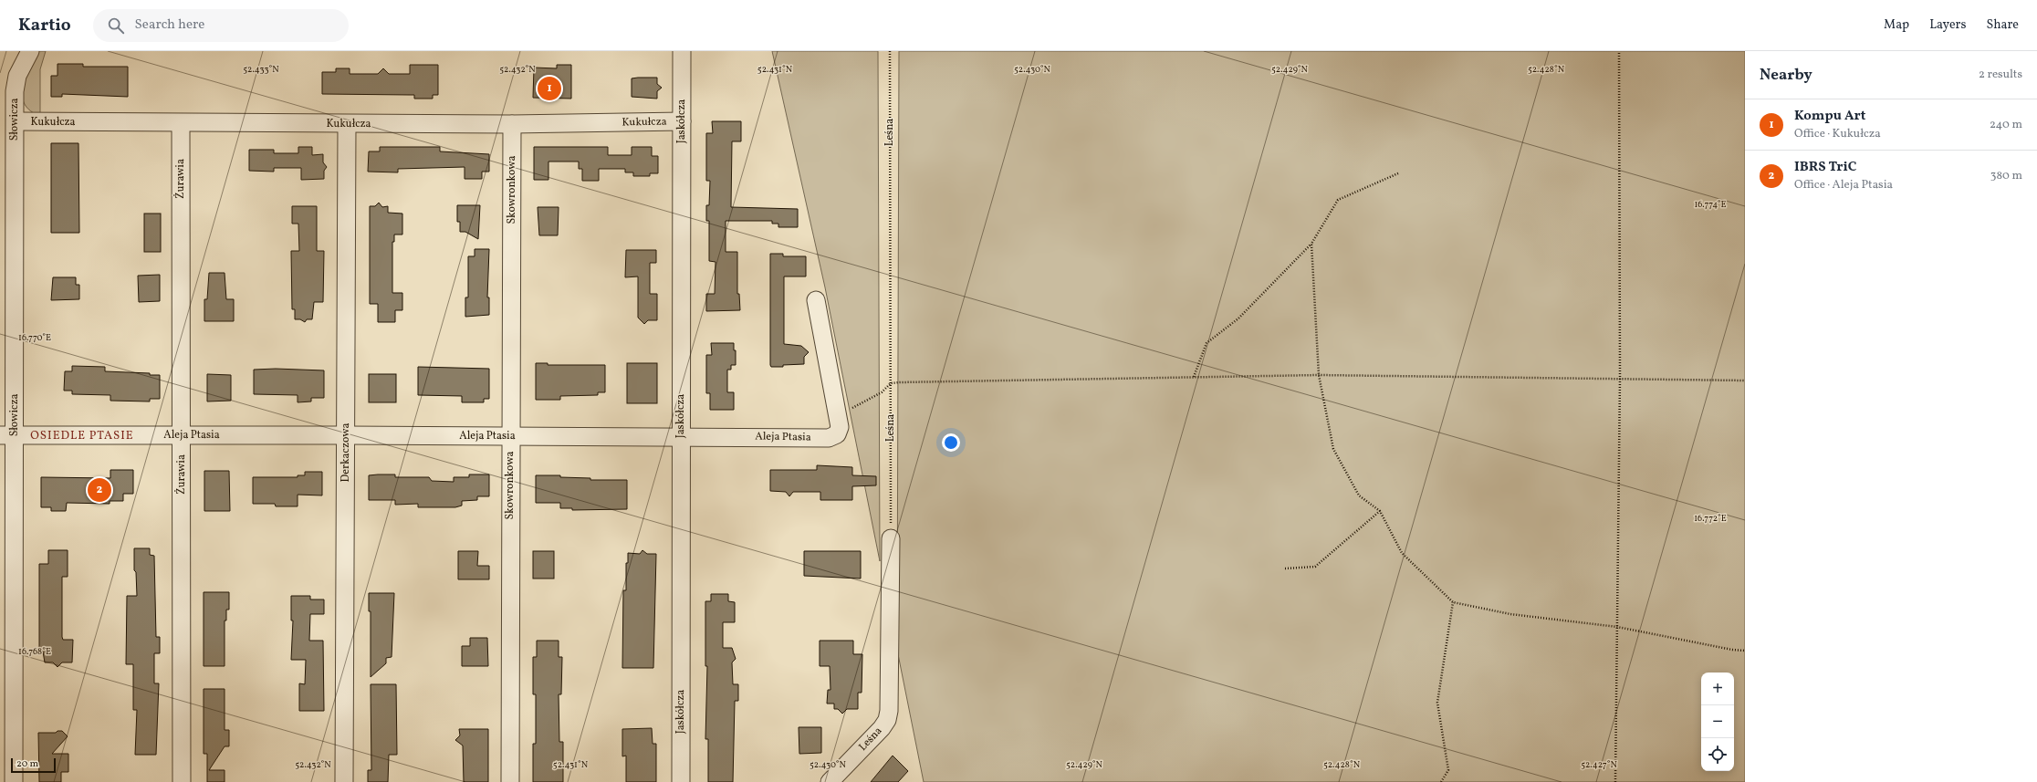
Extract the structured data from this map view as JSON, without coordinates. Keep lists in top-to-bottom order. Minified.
{"streets":{"street":["Słowicza","Jaskółcza","Kukułcza","Leśna","Żurawia","Skowronkowa","Aleja Ptasia","Derkaczowa"]},"crossings":[["Słowicza","Kukułcza"],["Słowicza","Aleja Ptasia"],["Jaskółcza","Kukułcza"],["Jaskółcza","Aleja Ptasia"],["Kukułcza","Żurawia"],["Kukułcza","Skowronkowa"],["Kukułcza","Derkaczowa"],["Żurawia","Aleja Ptasia"],["Skowronkowa","Aleja Ptasia"],["Aleja Ptasia","Derkaczowa"]],"districts":["OSIEDLE PTASIE"],"scale_bar":"20 m","page":{"header":"Kartio","search":"Search here","nav":["Map","Layers","Share"],"heading":["Nearby","2 results"],"pins":["1","2"],"list":[{"mark":"1","name":"Kompu Art","note":"Office · Kukułcza","value":"240 m"},{"mark":"2","name":"IBRS TriC","note":"Office · Aleja Ptasia","value":"380 m"}],"map_buttons":["+","−"],"scale":"20 m"},"coordinates":["52.433°N","52.432°N","52.431°N","52.430°N","52.429°N","52.428°N","16.774°E","16.770°E","16.772°E","16.768°E","52.427°N"]}
